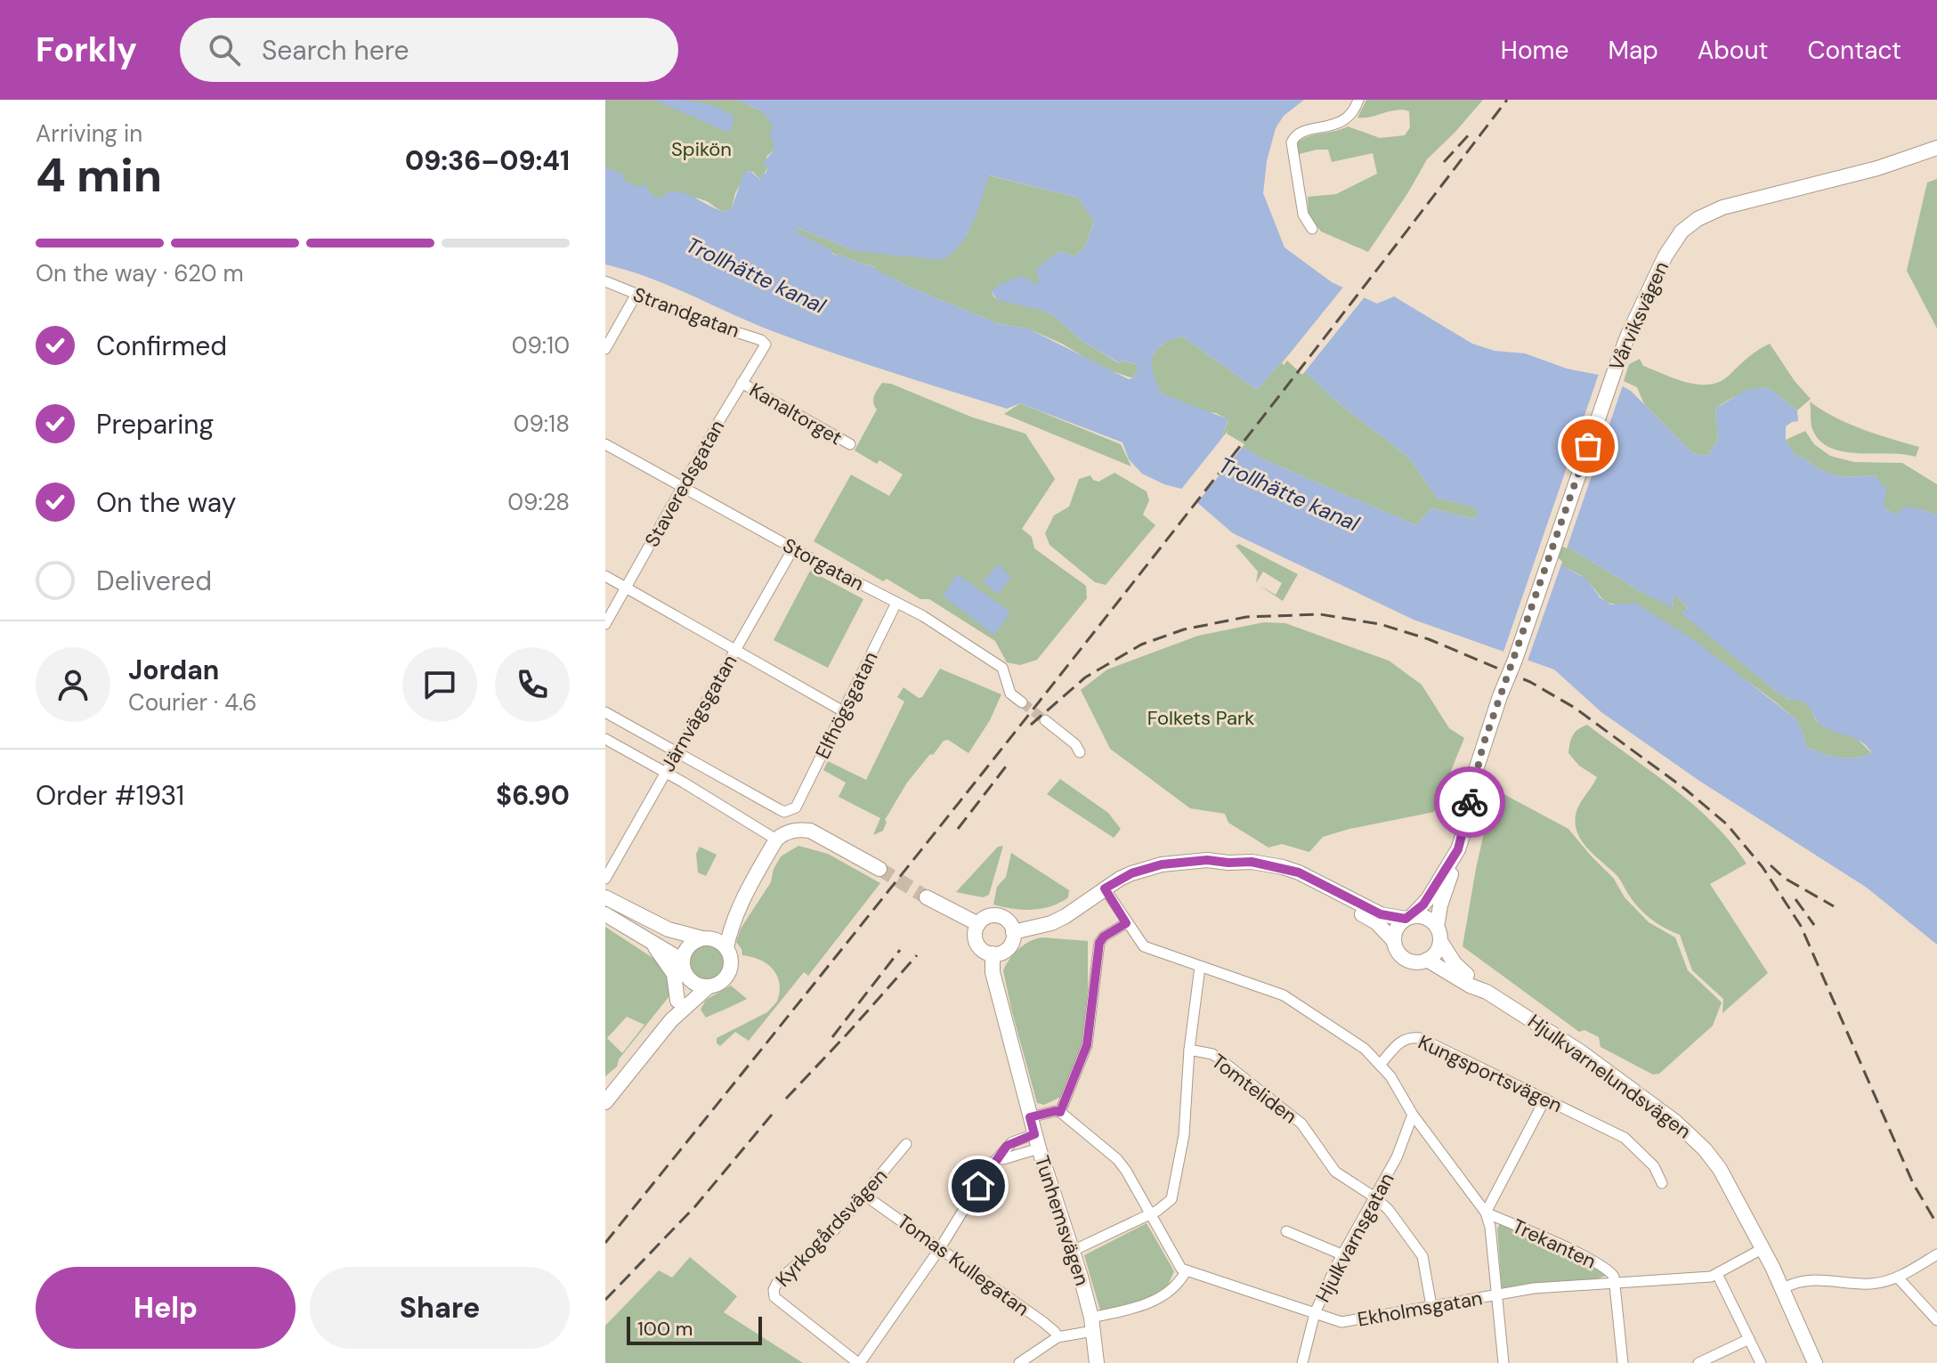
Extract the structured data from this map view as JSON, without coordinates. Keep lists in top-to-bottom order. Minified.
{"streets":{"street":["Strandgatan","Vårviksvägen","Kanaltorget","Staveredsgatan","Storgatan","Elfhögsgatan","Järnvägsgatan","Kungsportsvägen","Hjulkvarnelundsvägen","Tomteliden","Tunhemsvägen","Kyrkogårdsvägen","Hjulkvarnsgatan","Trekanten","Tomas Kullegatan","Ekholmsgatan"]},"crossings":[["Strandgatan","Staveredsgatan"],["Kanaltorget","Staveredsgatan"],["Staveredsgatan","Storgatan"],["Storgatan","Elfhögsgatan"],["Storgatan","Järnvägsgatan"],["Elfhögsgatan","Järnvägsgatan"],["Hjulkvarnelundsvägen","Ekholmsgatan"],["Tomteliden","Hjulkvarnsgatan"],["Tomteliden","Ekholmsgatan"],["Kyrkogårdsvägen","Tomas Kullegatan"],["Hjulkvarnsgatan","Ekholmsgatan"],["Trekanten","Ekholmsgatan"]],"water":["Trollhätte kanal"],"parks":["Spikön","Folkets Park"],"scale_bar":"100 m","page":{"header":"Forkly","search":"Search here","nav":["Home","Map","About","Contact"],"heading":["4 min","Arriving in","09:36–09:41"],"panel":["Jordan","Courier · 4.6","Order #1931","$6.90"],"bar":"On the way · 620 m","list":[["Confirmed","09:10"],["Preparing","09:18"],["On the way","09:28"],"Delivered"],"buttons":["Help","Share"],"scale":"100 m"}}
